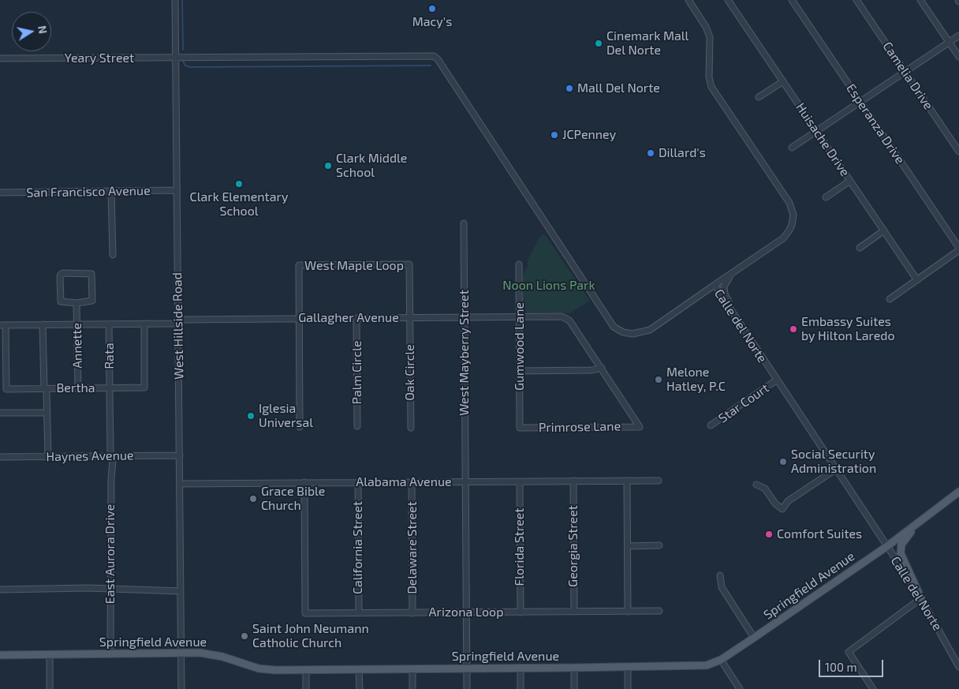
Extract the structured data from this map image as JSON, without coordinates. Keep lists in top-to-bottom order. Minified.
{"streets":{"main road":["Springfield Avenue"],"street":["Yeary Street","Camelia Drive","Esperanza Drive","Huisache Drive","San Francisco Avenue","West Maple Loop","Gallagher Avenue","West Hillside Road","Calle del Norte","Annette","Gumwood Lane","West Mayberry Street","Rata","Palm Circle","Oak Circle","Bertha","Star Court","Primrose Lane","Haynes Avenue","Alabama Avenue","Georgia Street","Florida Street","California Street","Delaware Street","East Aurora Drive","Arizona Loop"]},"crossings":[["Yeary Street","West Hillside Road"],["Yeary Street","Calle del Norte"],["San Francisco Avenue","West Hillside Road"],["West Maple Loop","Gallagher Avenue"],["West Maple Loop","Oak Circle"],["Gallagher Avenue","West Hillside Road"],["Gallagher Avenue","Annette"],["Gallagher Avenue","Gumwood Lane"],["Gallagher Avenue","West Mayberry Street"],["Gallagher Avenue","Rata"],["Gallagher Avenue","Palm Circle"],["Gallagher Avenue","Oak Circle"],["Gallagher Avenue","Bertha"],["Gallagher Avenue","Primrose Lane"],["West Hillside Road","Haynes Avenue"],["West Hillside Road","Alabama Avenue"],["West Hillside Road","Springfield Avenue"],["Calle del Norte","Star Court"],["Calle del Norte","Springfield Avenue"],["Annette","Bertha"],["Gumwood Lane","Primrose Lane"],["West Mayberry Street","Alabama Avenue"],["West Mayberry Street","Springfield Avenue"],["West Mayberry Street","Arizona Loop"],["Rata","Bertha"],["Rata","Haynes Avenue"],["Rata","East Aurora Drive"],["Haynes Avenue","East Aurora Drive"],["Alabama Avenue","Georgia Street"],["Alabama Avenue","Florida Street"],["Alabama Avenue","California Street"],["Alabama Avenue","Delaware Street"],["Alabama Avenue","Arizona Loop"],["Georgia Street","Arizona Loop"],["Florida Street","Arizona Loop"],["California Street","Arizona Loop"],["Delaware Street","Arizona Loop"],["East Aurora Drive","Springfield Avenue"]],"parks":["Noon Lions Park"],"places":["Macy's","Cinemark Mall Del Norte","Mall Del Norte","JCPenney","Dillard's","Clark Middle School","Clark Elementary School","Embassy Suites by Hilton Laredo","Melone Hatley, P.C","Iglesia Universal","Social Security Administration","Grace Bible Church","Comfort Suites","Saint John Neumann Catholic Church"],"scale_bar":"100 m","north":"right"}
